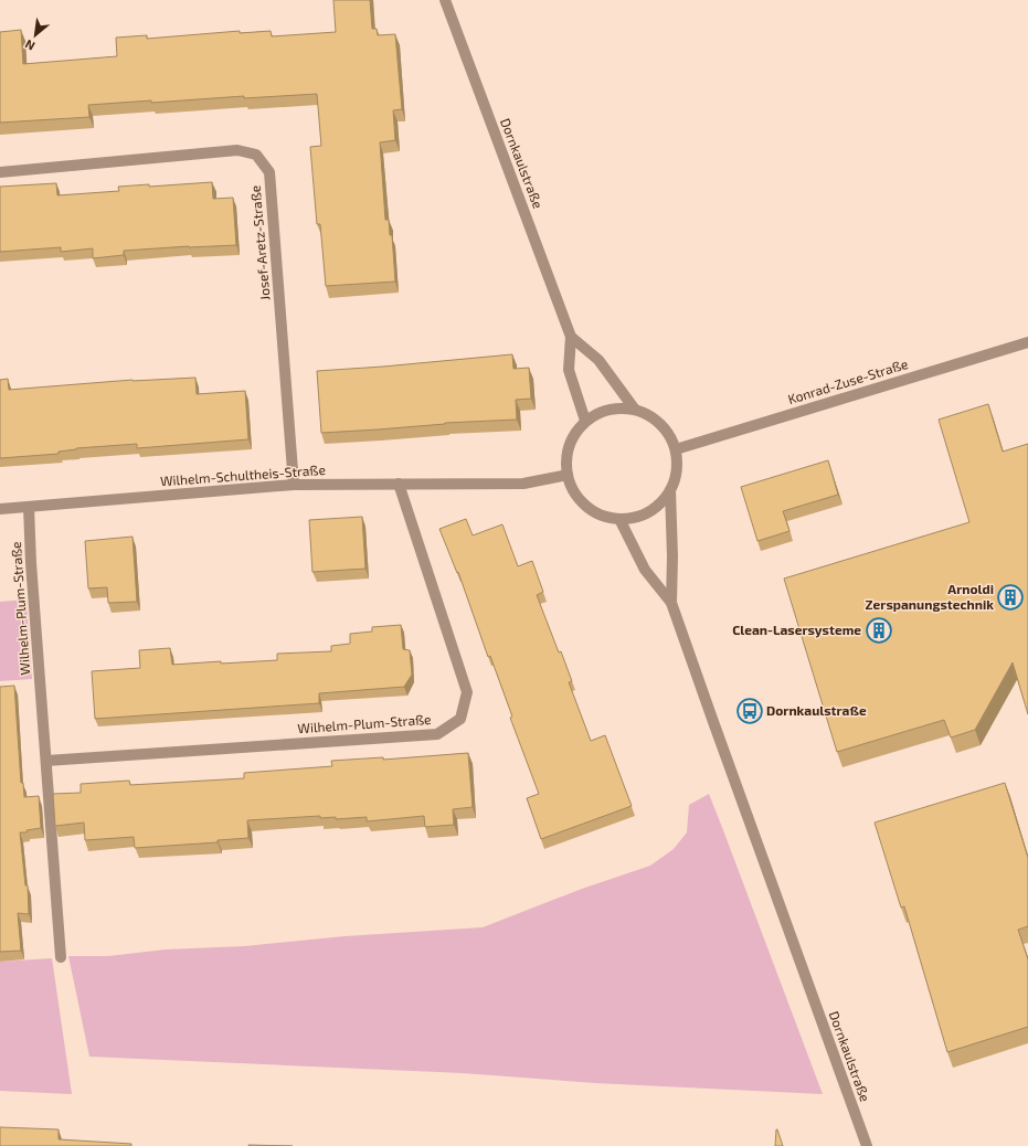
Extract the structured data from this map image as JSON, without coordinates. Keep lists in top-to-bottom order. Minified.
{"streets":{"street":["Dornkaulstraße","Josef-Aretz-Straße","Konrad-Zuse-Straße","Wilhelm-Schultheis-Straße","Wilhelm-Plum-Straße"]},"crossings":[["Dornkaulstraße","Konrad-Zuse-Straße"],["Dornkaulstraße","Wilhelm-Schultheis-Straße"],["Josef-Aretz-Straße","Wilhelm-Schultheis-Straße"],["Konrad-Zuse-Straße","Wilhelm-Schultheis-Straße"],["Wilhelm-Schultheis-Straße","Wilhelm-Plum-Straße"]],"places":{"building":["Arnoldi Zerspanungstechnik","Clean-Lasersysteme"],"bus stop":["Dornkaulstraße"]},"north":"bottom left"}
